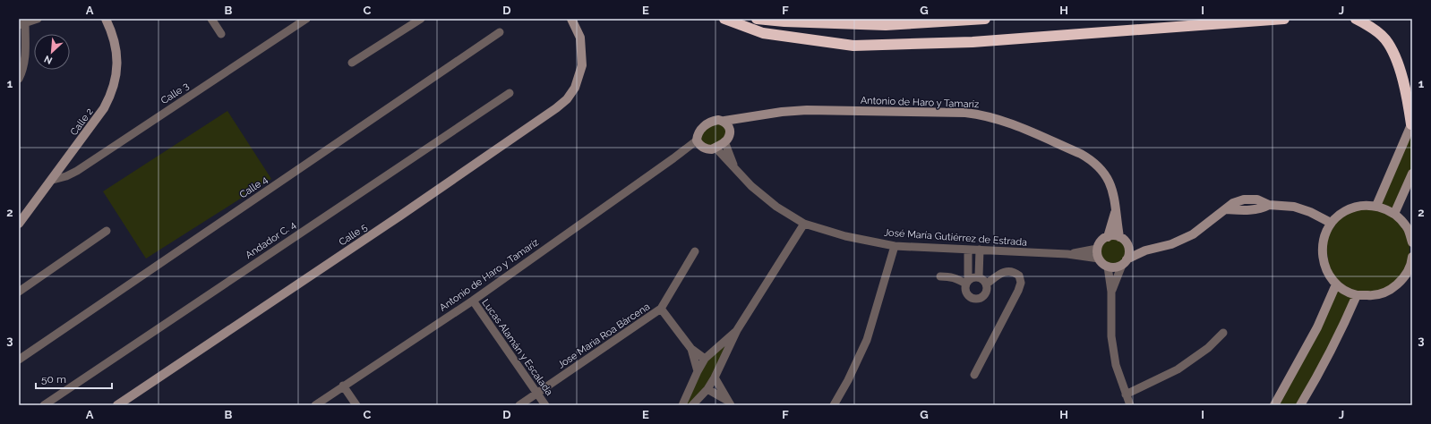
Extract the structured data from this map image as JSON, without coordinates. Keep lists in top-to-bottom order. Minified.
{"streets":{"street":["Calle 3","Antonio de Haro y Tamaríz","Calle 2","Calle 4","Calle 5","José María Gutiérrez de Estrada","Andador C. 4","Jose Maria Roa Bàrcena","Lucas Alamán y Escalada"]},"crossings":[["Calle 3","Calle 2"],["Antonio de Haro y Tamaríz","José María Gutiérrez de Estrada"],["Antonio de Haro y Tamaríz","Lucas Alamán y Escalada"],["Jose Maria Roa Bàrcena","Lucas Alamán y Escalada"]],"scale_bar":"50 m","north":"bottom left","grid":{"columns":["A","B","C","D","E","F","G","H","I","J"],"rows":["1","2","3"]}}
